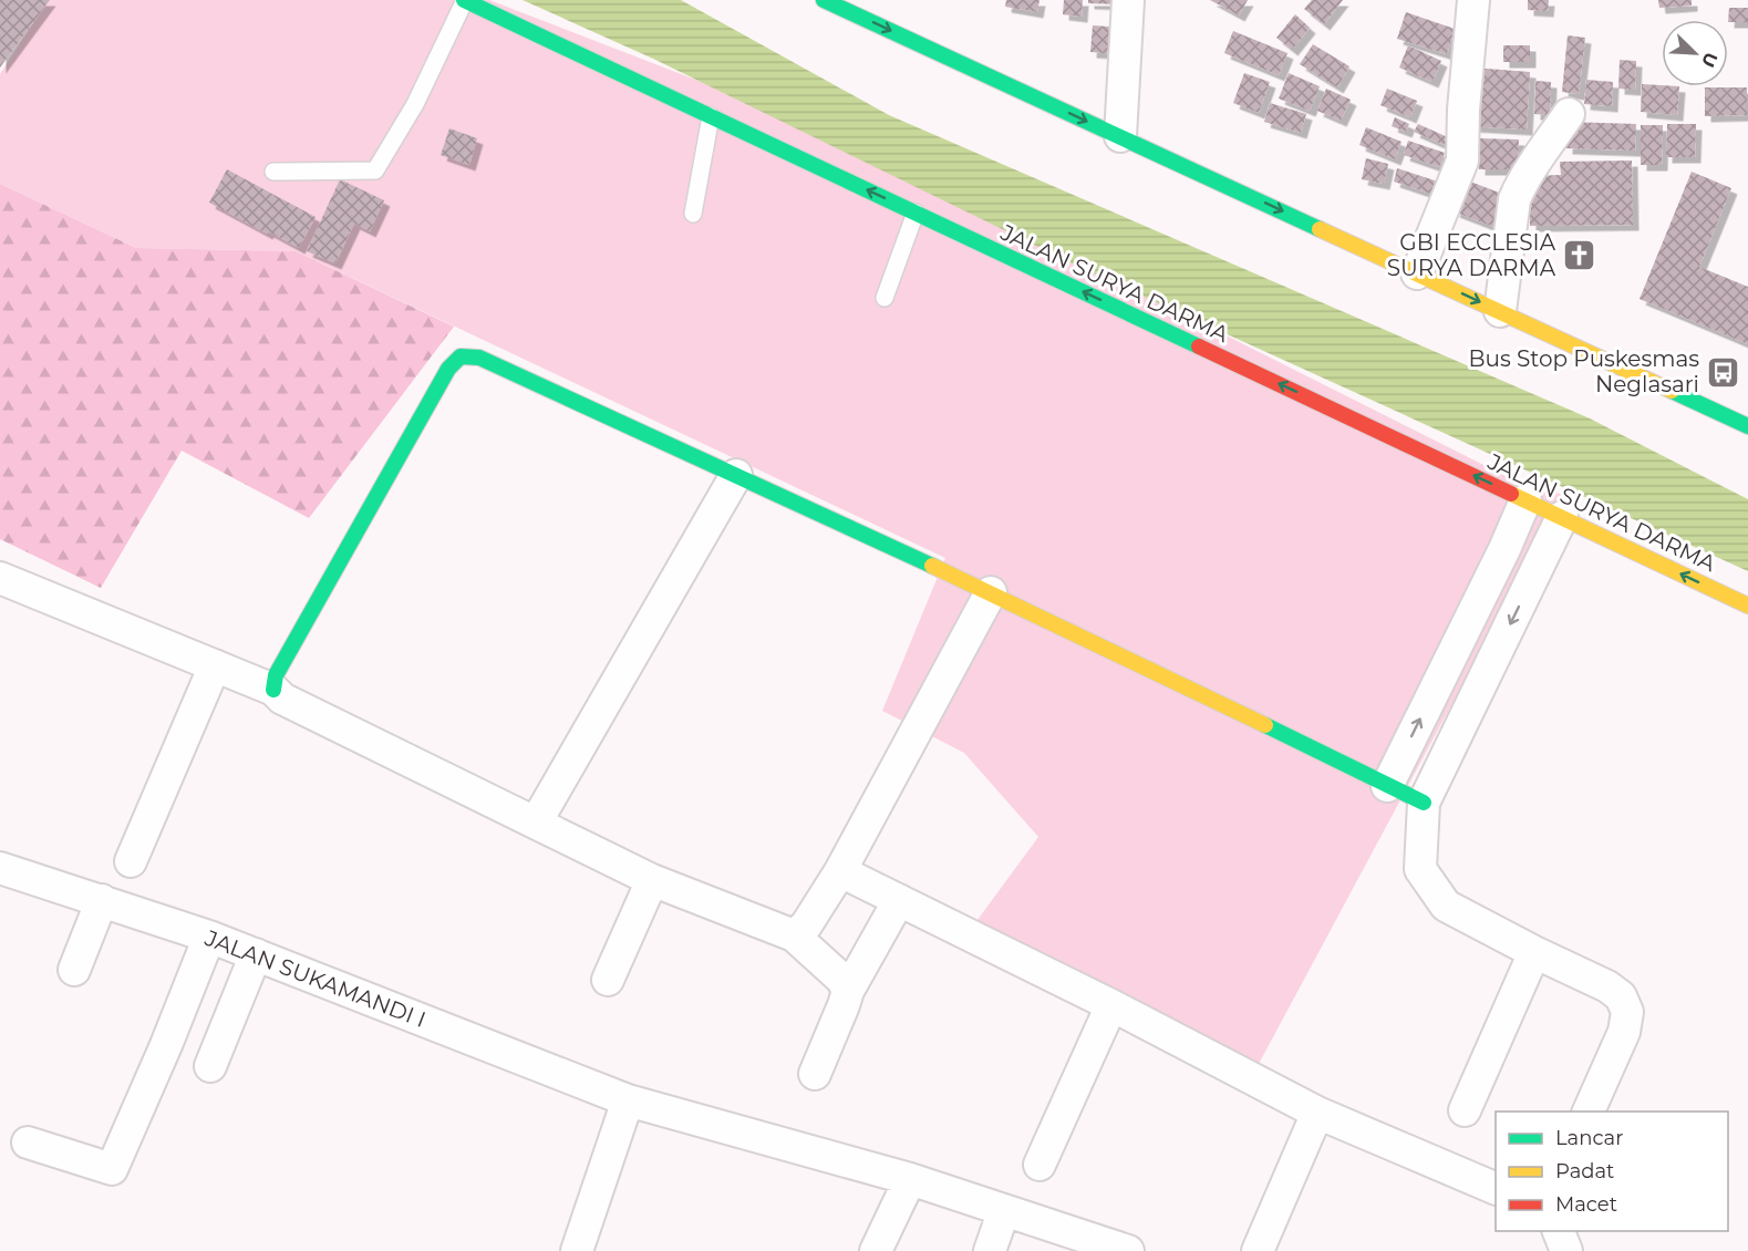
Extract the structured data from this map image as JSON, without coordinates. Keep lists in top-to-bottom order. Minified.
{"streets":{"main road":["JALAN SURYA DARMA"],"street":["JALAN SUKAMANDI I"]},"one_way":["JALAN SURYA DARMA"],"places":{"church":["GBI ECCLESIA SURYA DARMA"],"bus stop":["Bus Stop Puskesmas Neglasari"]},"legend":["Lancar","Padat","Macet"],"north":"bottom right"}
